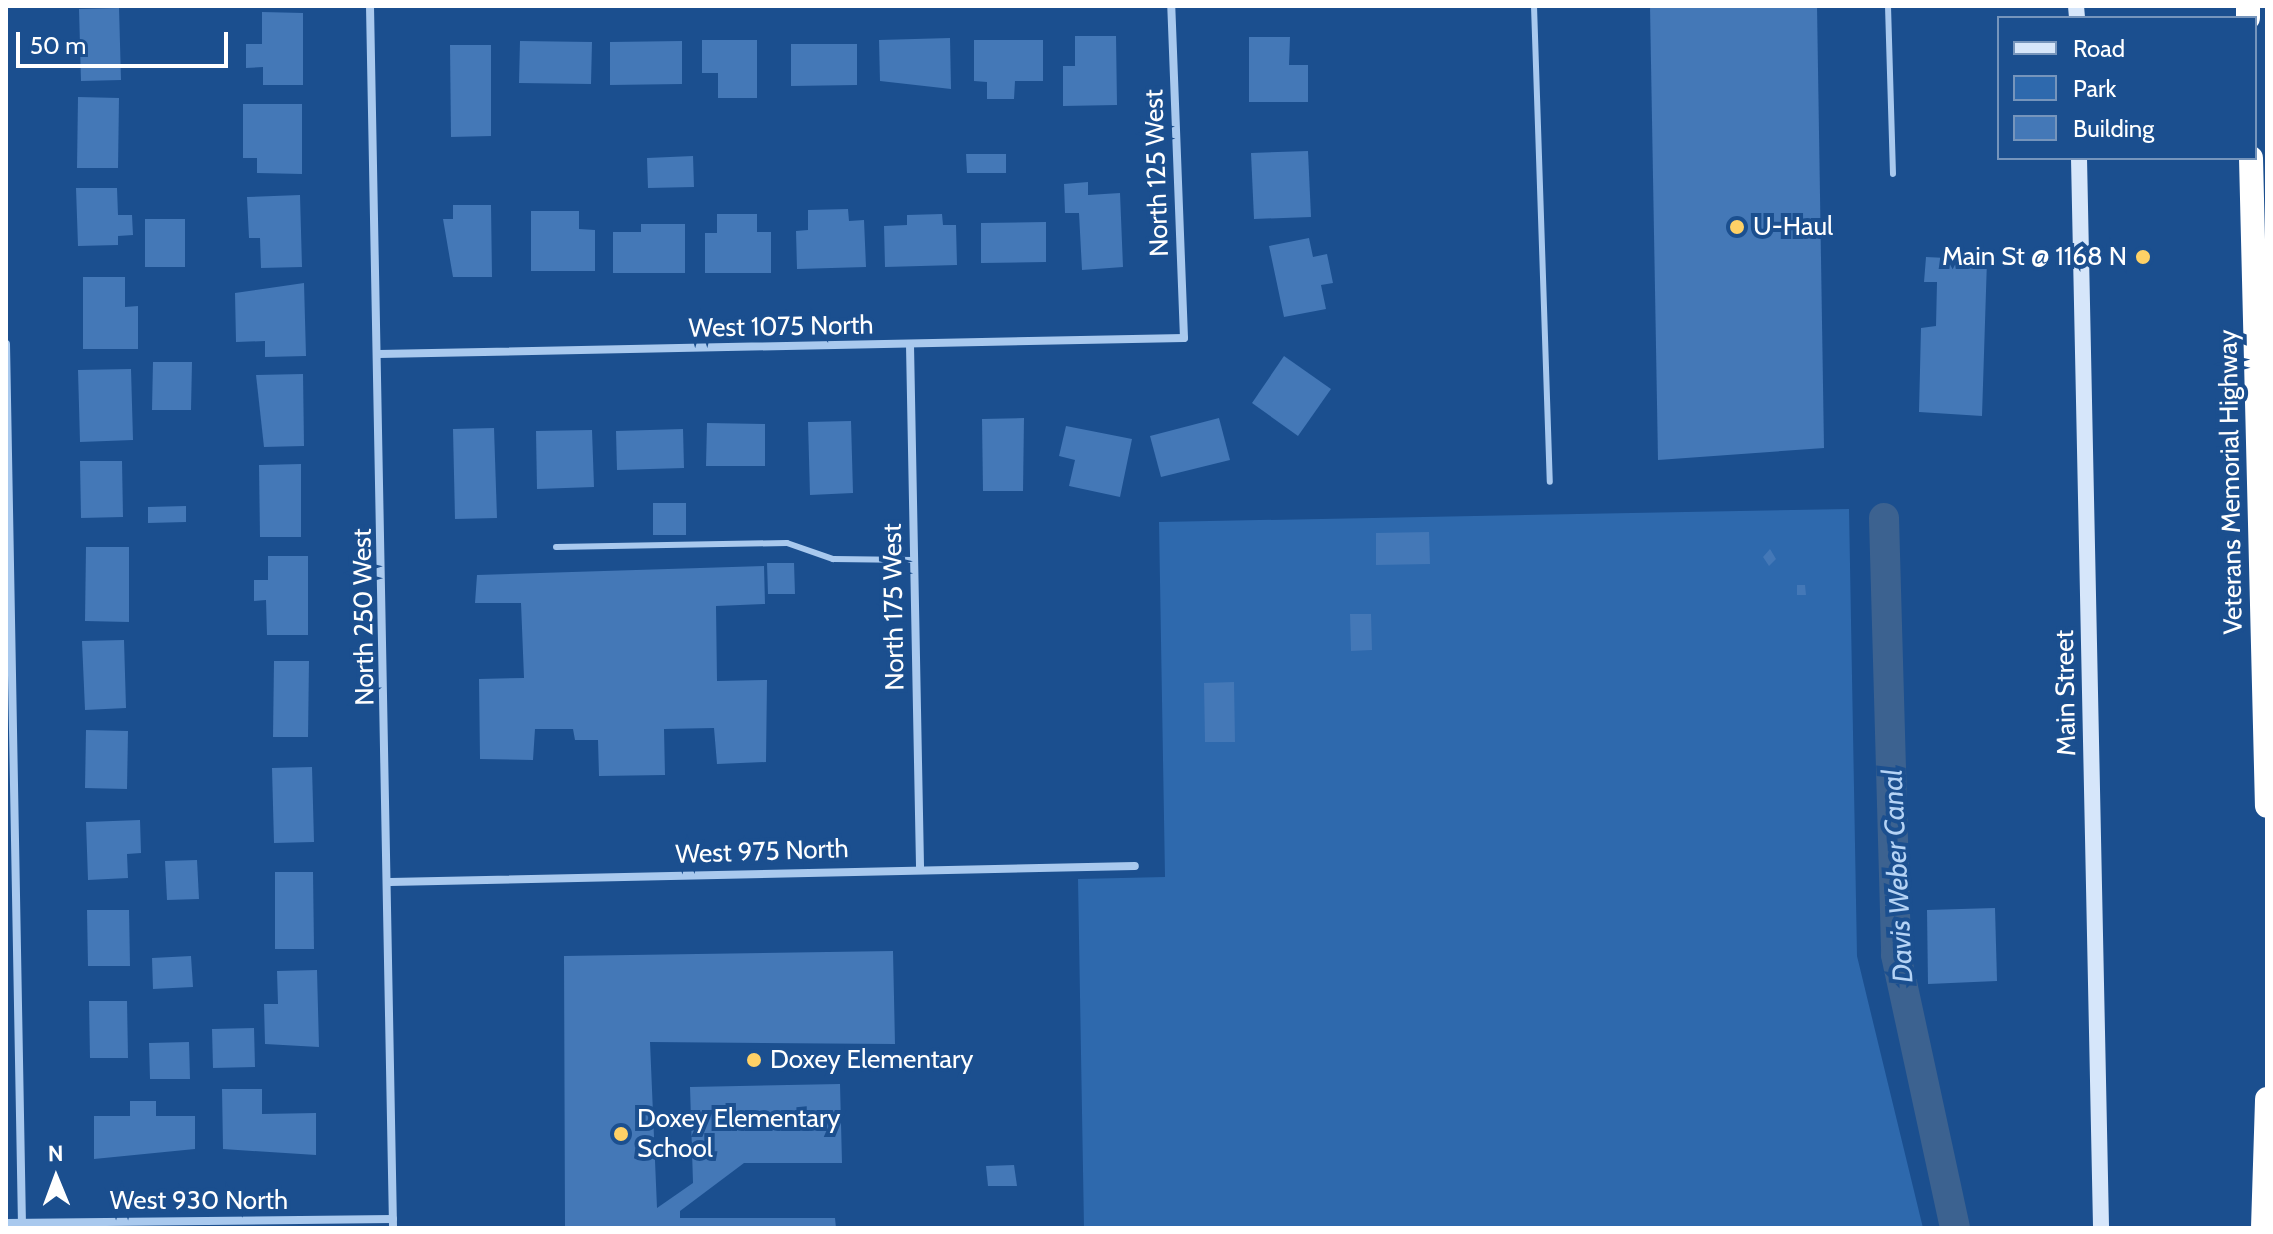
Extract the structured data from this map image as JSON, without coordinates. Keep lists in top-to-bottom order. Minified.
{"streets":{"highway":["Veterans Memorial Highway"],"main road":["Main Street"],"street":["North 125 West","West 1075 North","North 175 West","North 250 West","West 975 North","West 930 North"]},"crossings":[["North 125 West","West 1075 North"],["West 1075 North","North 175 West"],["West 1075 North","North 250 West"],["North 175 West","West 975 North"],["North 250 West","West 975 North"],["North 250 West","West 930 North"]],"water":["Davis Weber Canal"],"places":["U-Haul","Main St @ 1168 N","Doxey Elementary","Doxey Elementary School"],"legend":["Road","Park","Building"],"scale_bar":"50 m","north":"top"}
